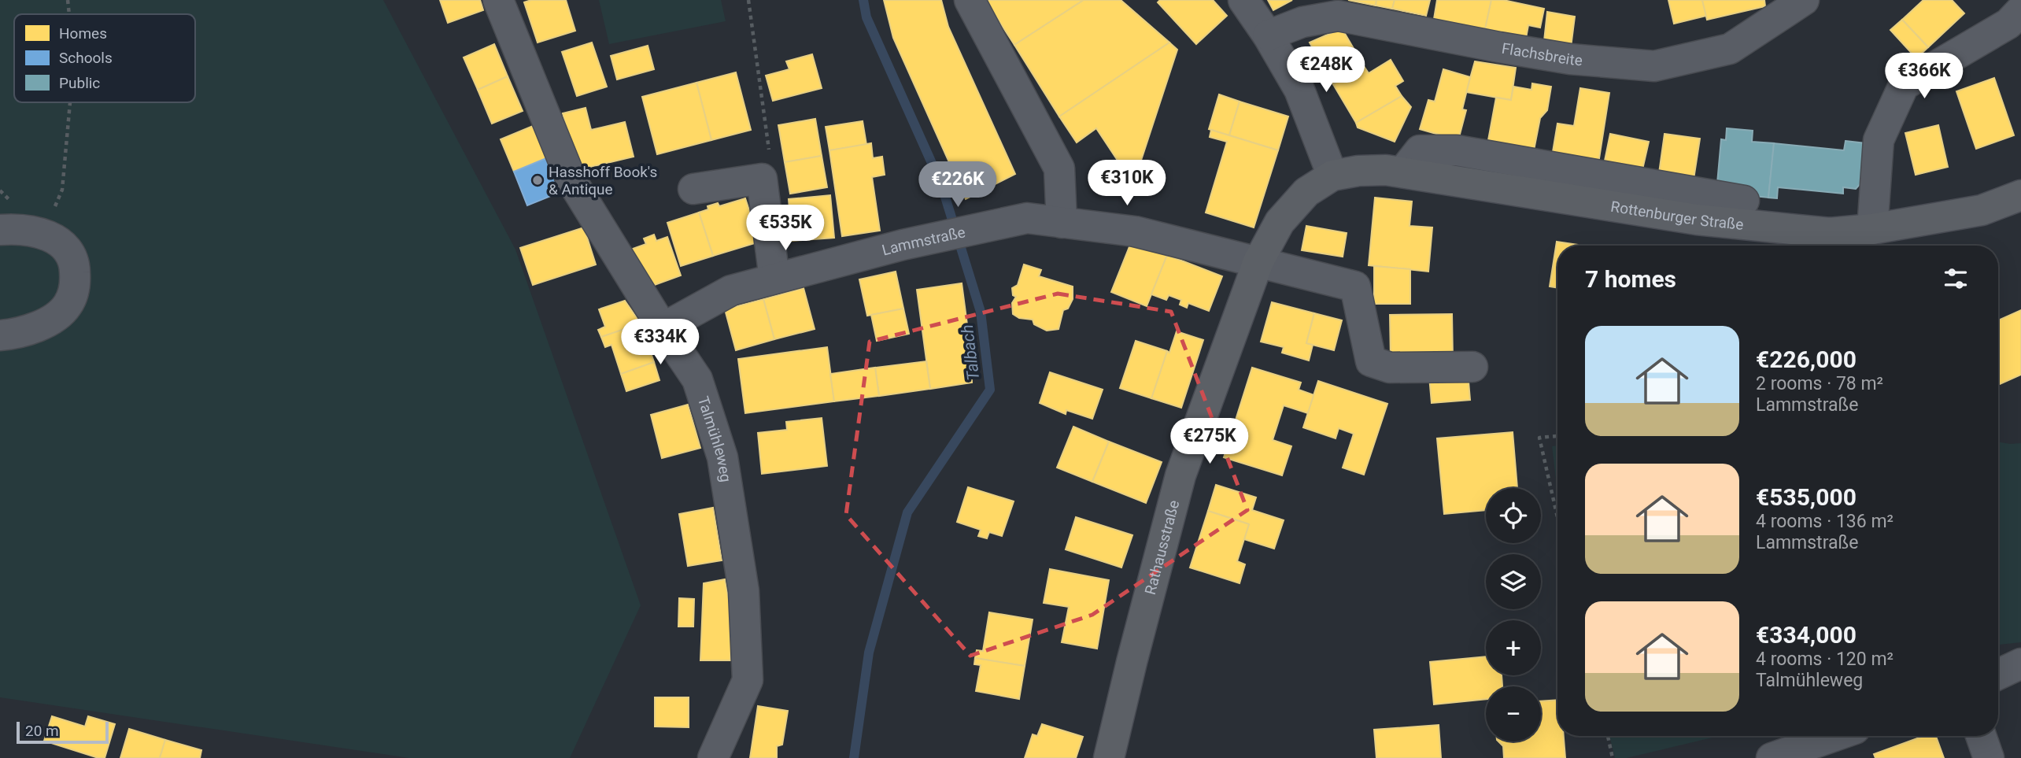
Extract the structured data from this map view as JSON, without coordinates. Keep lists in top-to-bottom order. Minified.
{"streets":{"main road":["Rottenburger Straße","Rathausstraße"],"street":["Flachsbreite","Lammstraße","Talmühleweg"]},"crossings":[["Rottenburger Straße","Rathausstraße"],["Lammstraße","Talmühleweg"],["Lammstraße","Rathausstraße"]],"water":["Talbach"],"places":["Hasshoff Book's & Antique"],"legend":["Homes","Schools","Public"],"scale_bar":"20 m","page":{"price":["€248K","€366K","€310K","€226K","€535K","€334K","€275K"],"heading":"7 homes","list":[{"name":"€226,000","note":"2 rooms · 78 m² · Lammstraße"},{"name":"€535,000","note":"4 rooms · 136 m² · Lammstraße"},{"name":"€334,000","note":"4 rooms · 120 m² · Talmühleweg"}],"map_buttons":["+","−"],"scale":"20 m"}}
